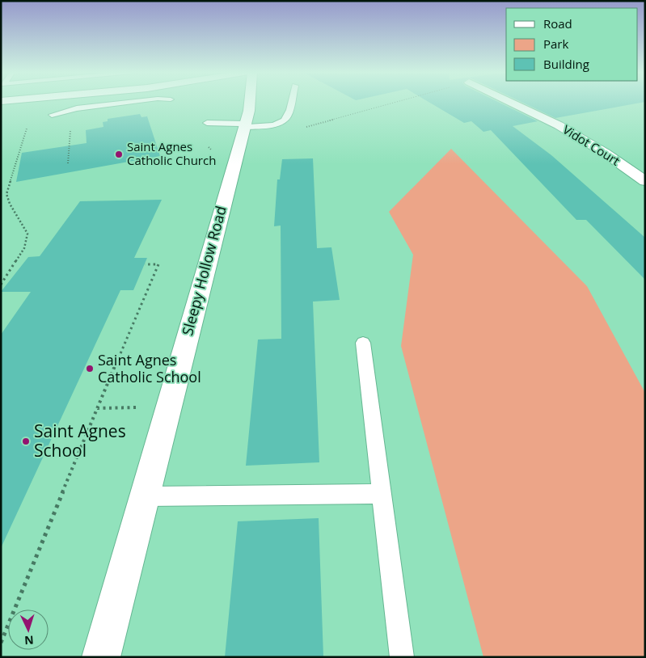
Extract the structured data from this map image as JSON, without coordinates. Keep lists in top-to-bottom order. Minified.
{"streets":{"main road":["Vidot Court","Sleepy Hollow Road"]},"places":["Saint Agnes Catholic Church","Saint Agnes Catholic School","Saint Agnes School"],"legend":["Road","Park","Building"],"north":"bottom"}
